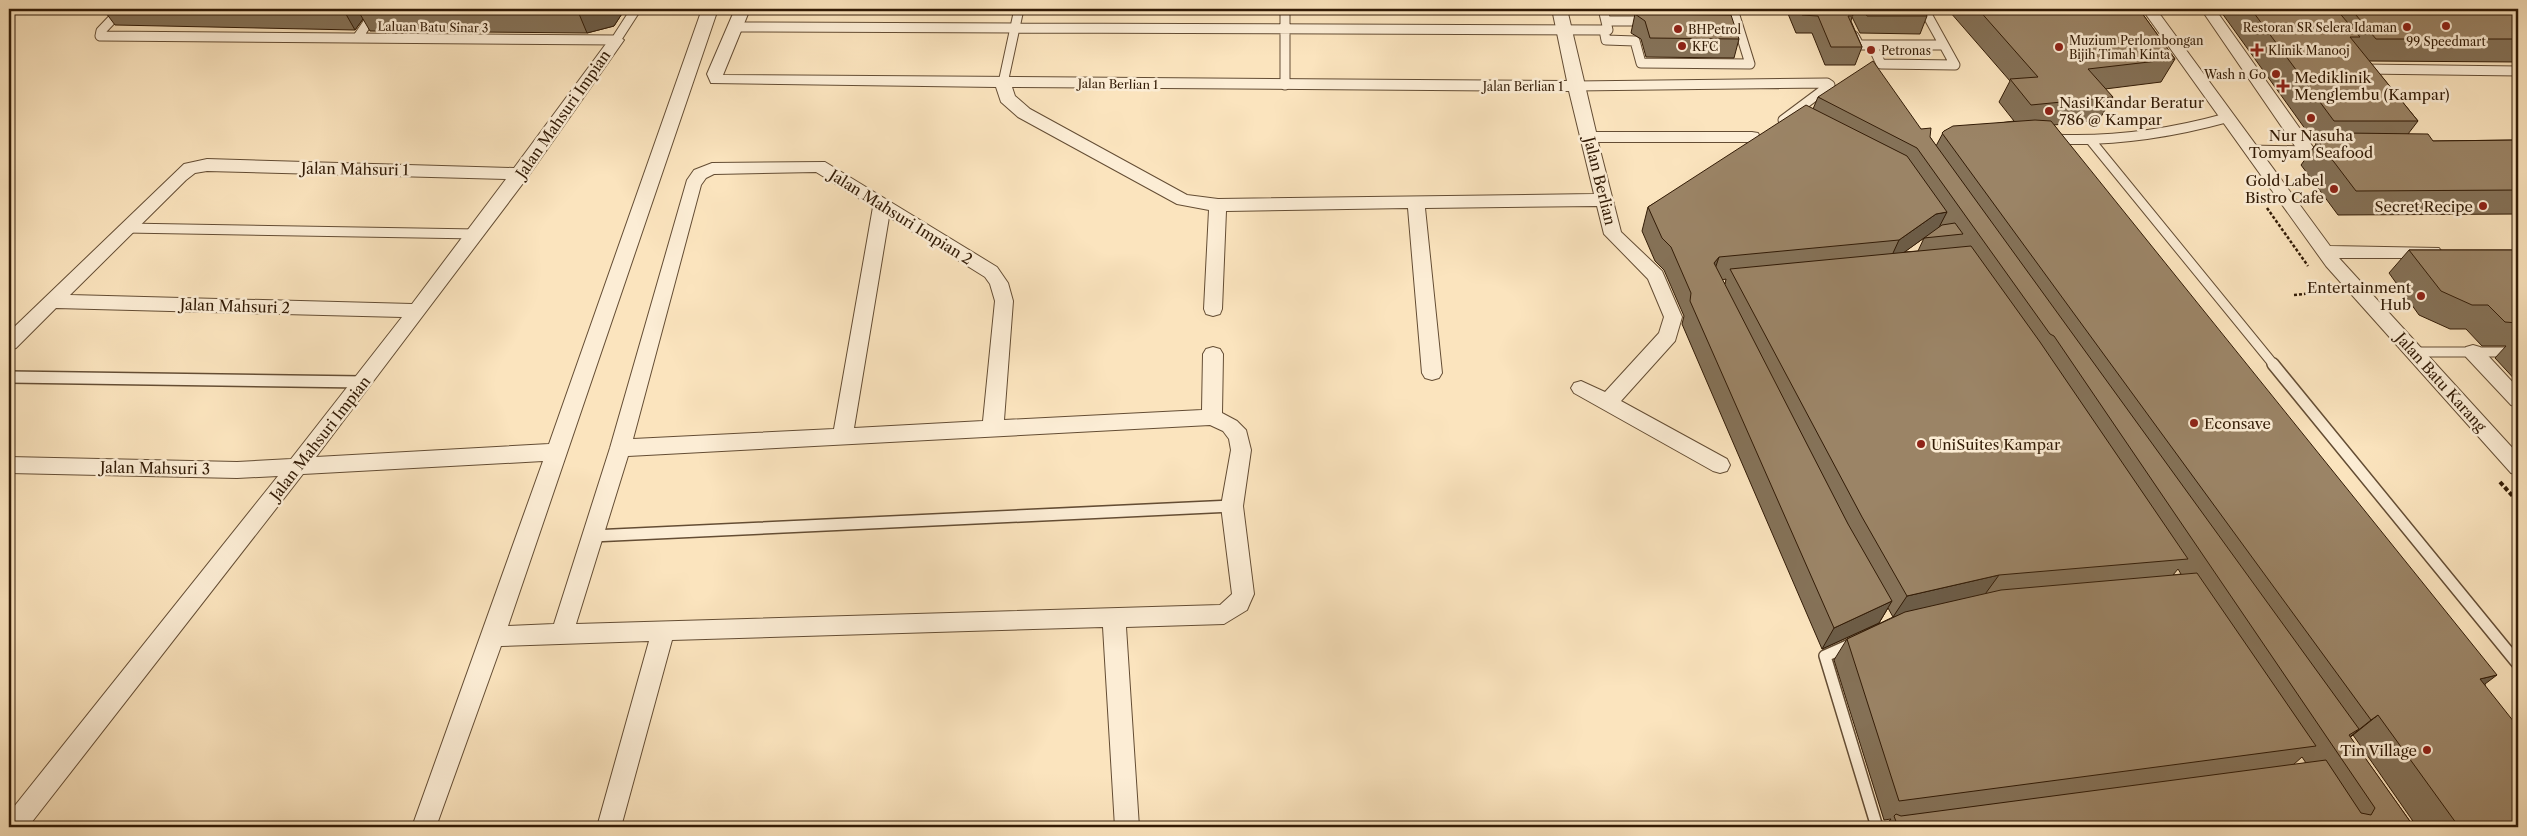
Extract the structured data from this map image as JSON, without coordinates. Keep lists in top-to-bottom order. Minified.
{"streets":{"street":["Jalan Berlian 1","Jalan Mahsuri Impian","Jalan Mahsuri 1","Jalan Berlian","Jalan Mahsuri Impian 2","Jalan Mahsuri 2","Jalan Batu Karang","Jalan Mahsuri 3"],"lane":["Laluan Batu Sinar 3"]},"crossings":[["Laluan Batu Sinar 3","Jalan Mahsuri Impian"],["Jalan Berlian 1","Jalan Berlian"],["Jalan Mahsuri Impian","Jalan Mahsuri 1"],["Jalan Mahsuri Impian","Jalan Mahsuri 2"],["Jalan Mahsuri Impian","Jalan Mahsuri 3"]],"places":{"other":["99 Speedmart","Restoran SR Selera Idaman","BHPetrol","KFC","Muzium Perlombongan Bijih Timah Kinta","Petronas","Wash n Go","Nasi Kandar Beratur 786 @ Kampar","Nur Nasuha Tomyam Seafood","Gold Label Bistro Cafe","Secret Recipe","Entertainment Hub","Econsave","UniSuites Kampar","Tin Village"],"health":["Klinik Manooj","Mediklinik Menglembu (Kampar)"]}}
